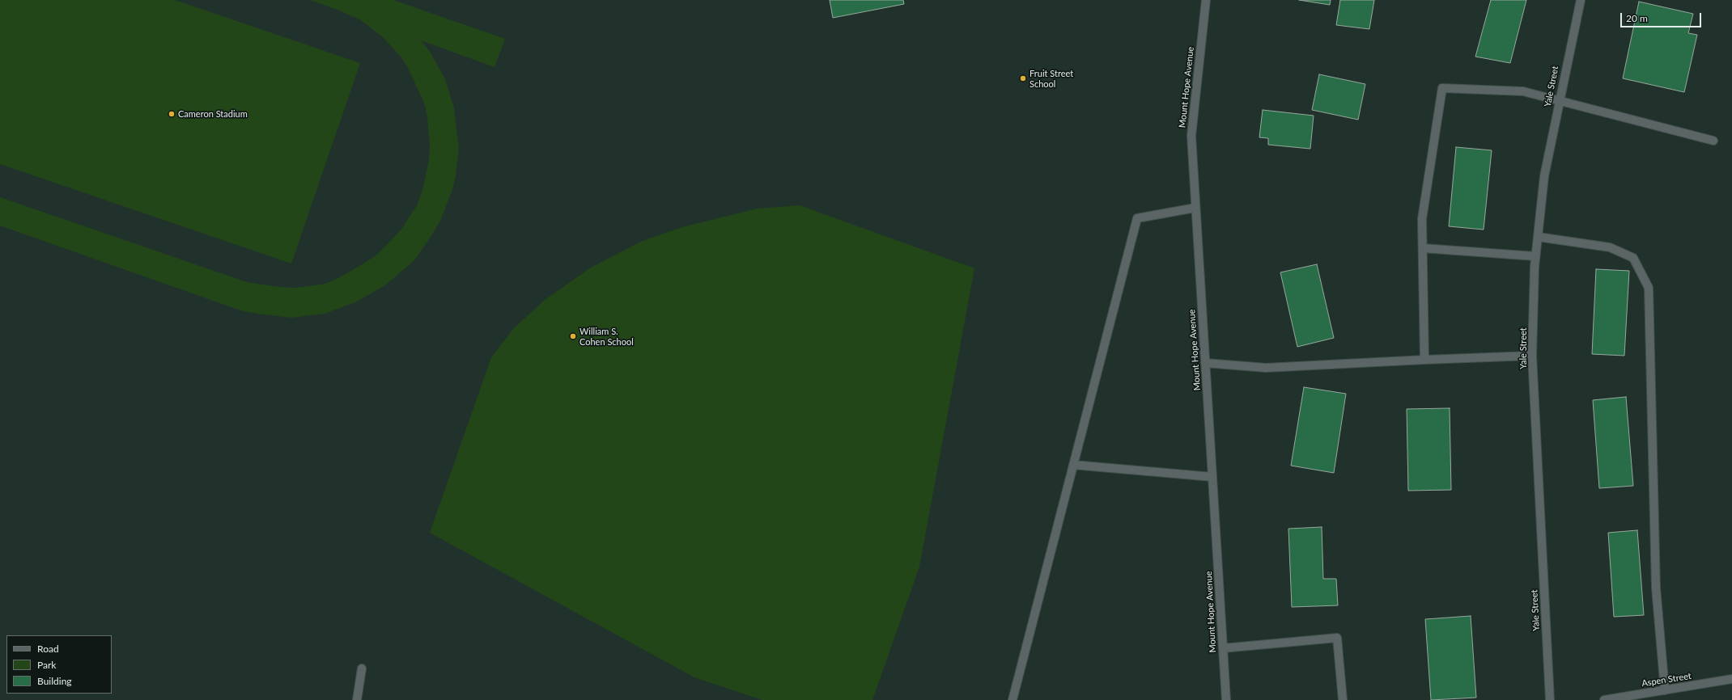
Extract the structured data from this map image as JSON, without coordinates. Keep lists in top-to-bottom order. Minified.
{"streets":{"street":["Yale Street","Mount Hope Avenue","Aspen Street"]},"places":["Fruit Street School","Cameron Stadium","William S. Cohen School"],"legend":["Road","Park","Building"],"scale_bar":"20 m"}
